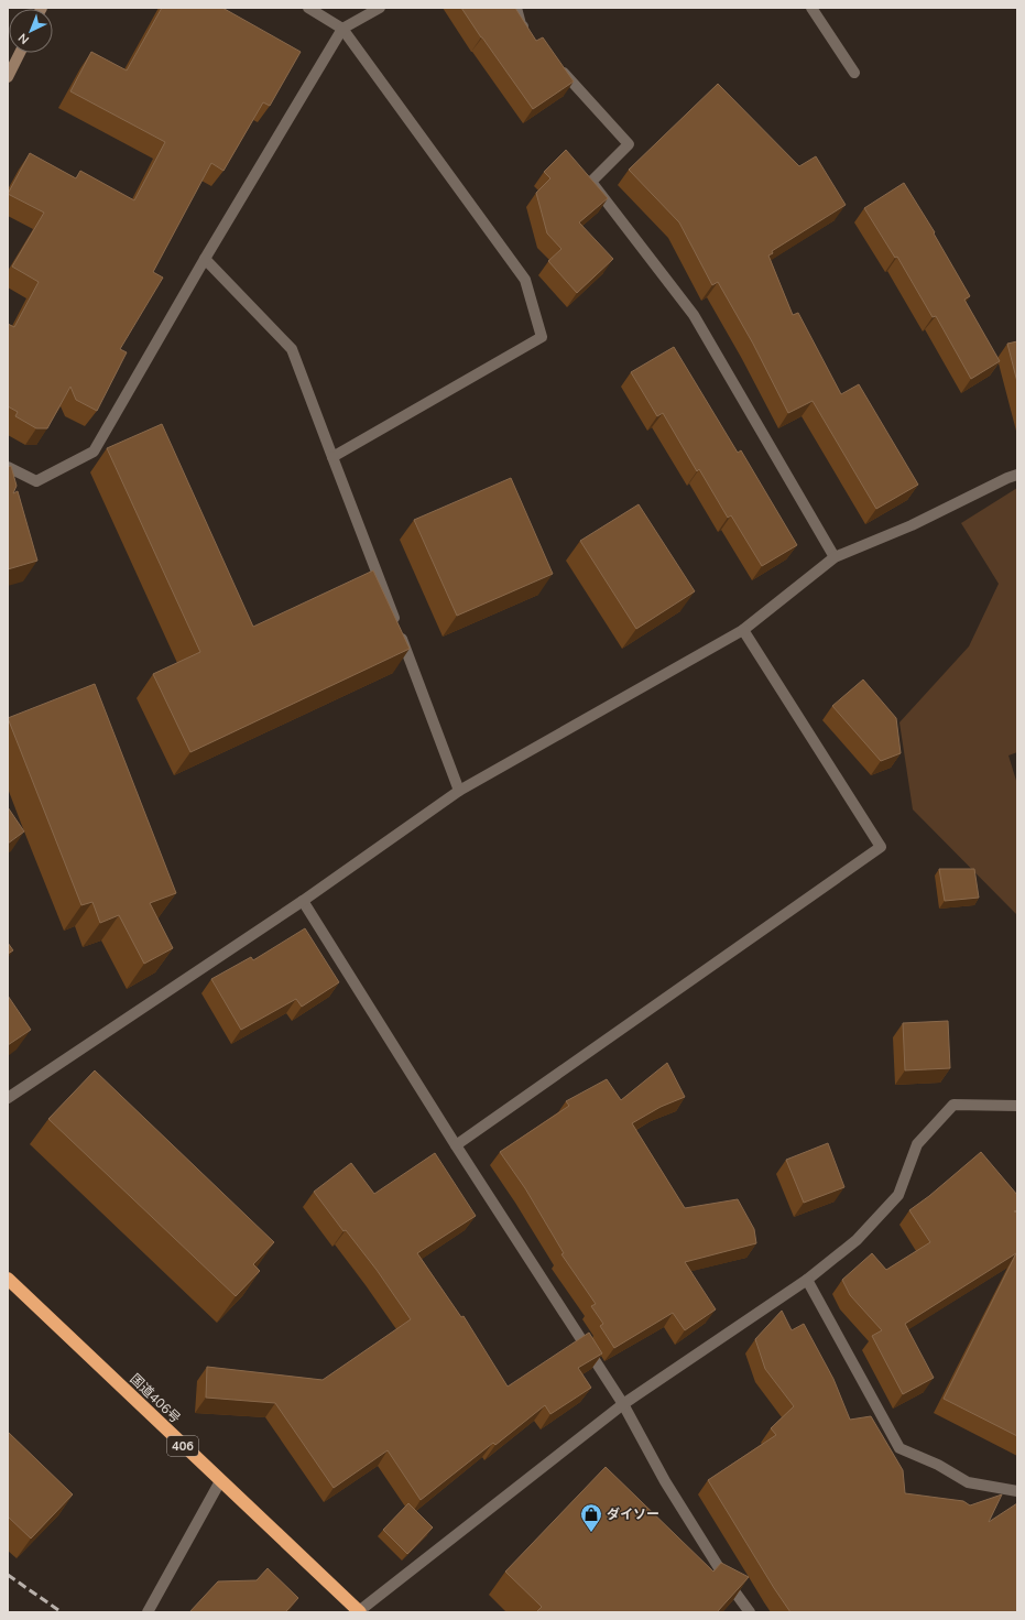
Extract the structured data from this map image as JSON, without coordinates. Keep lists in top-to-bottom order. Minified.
{"streets":{"highway":["国道406号","406"]},"places":{"shop":["ダイソー"]},"north":"bottom left"}
